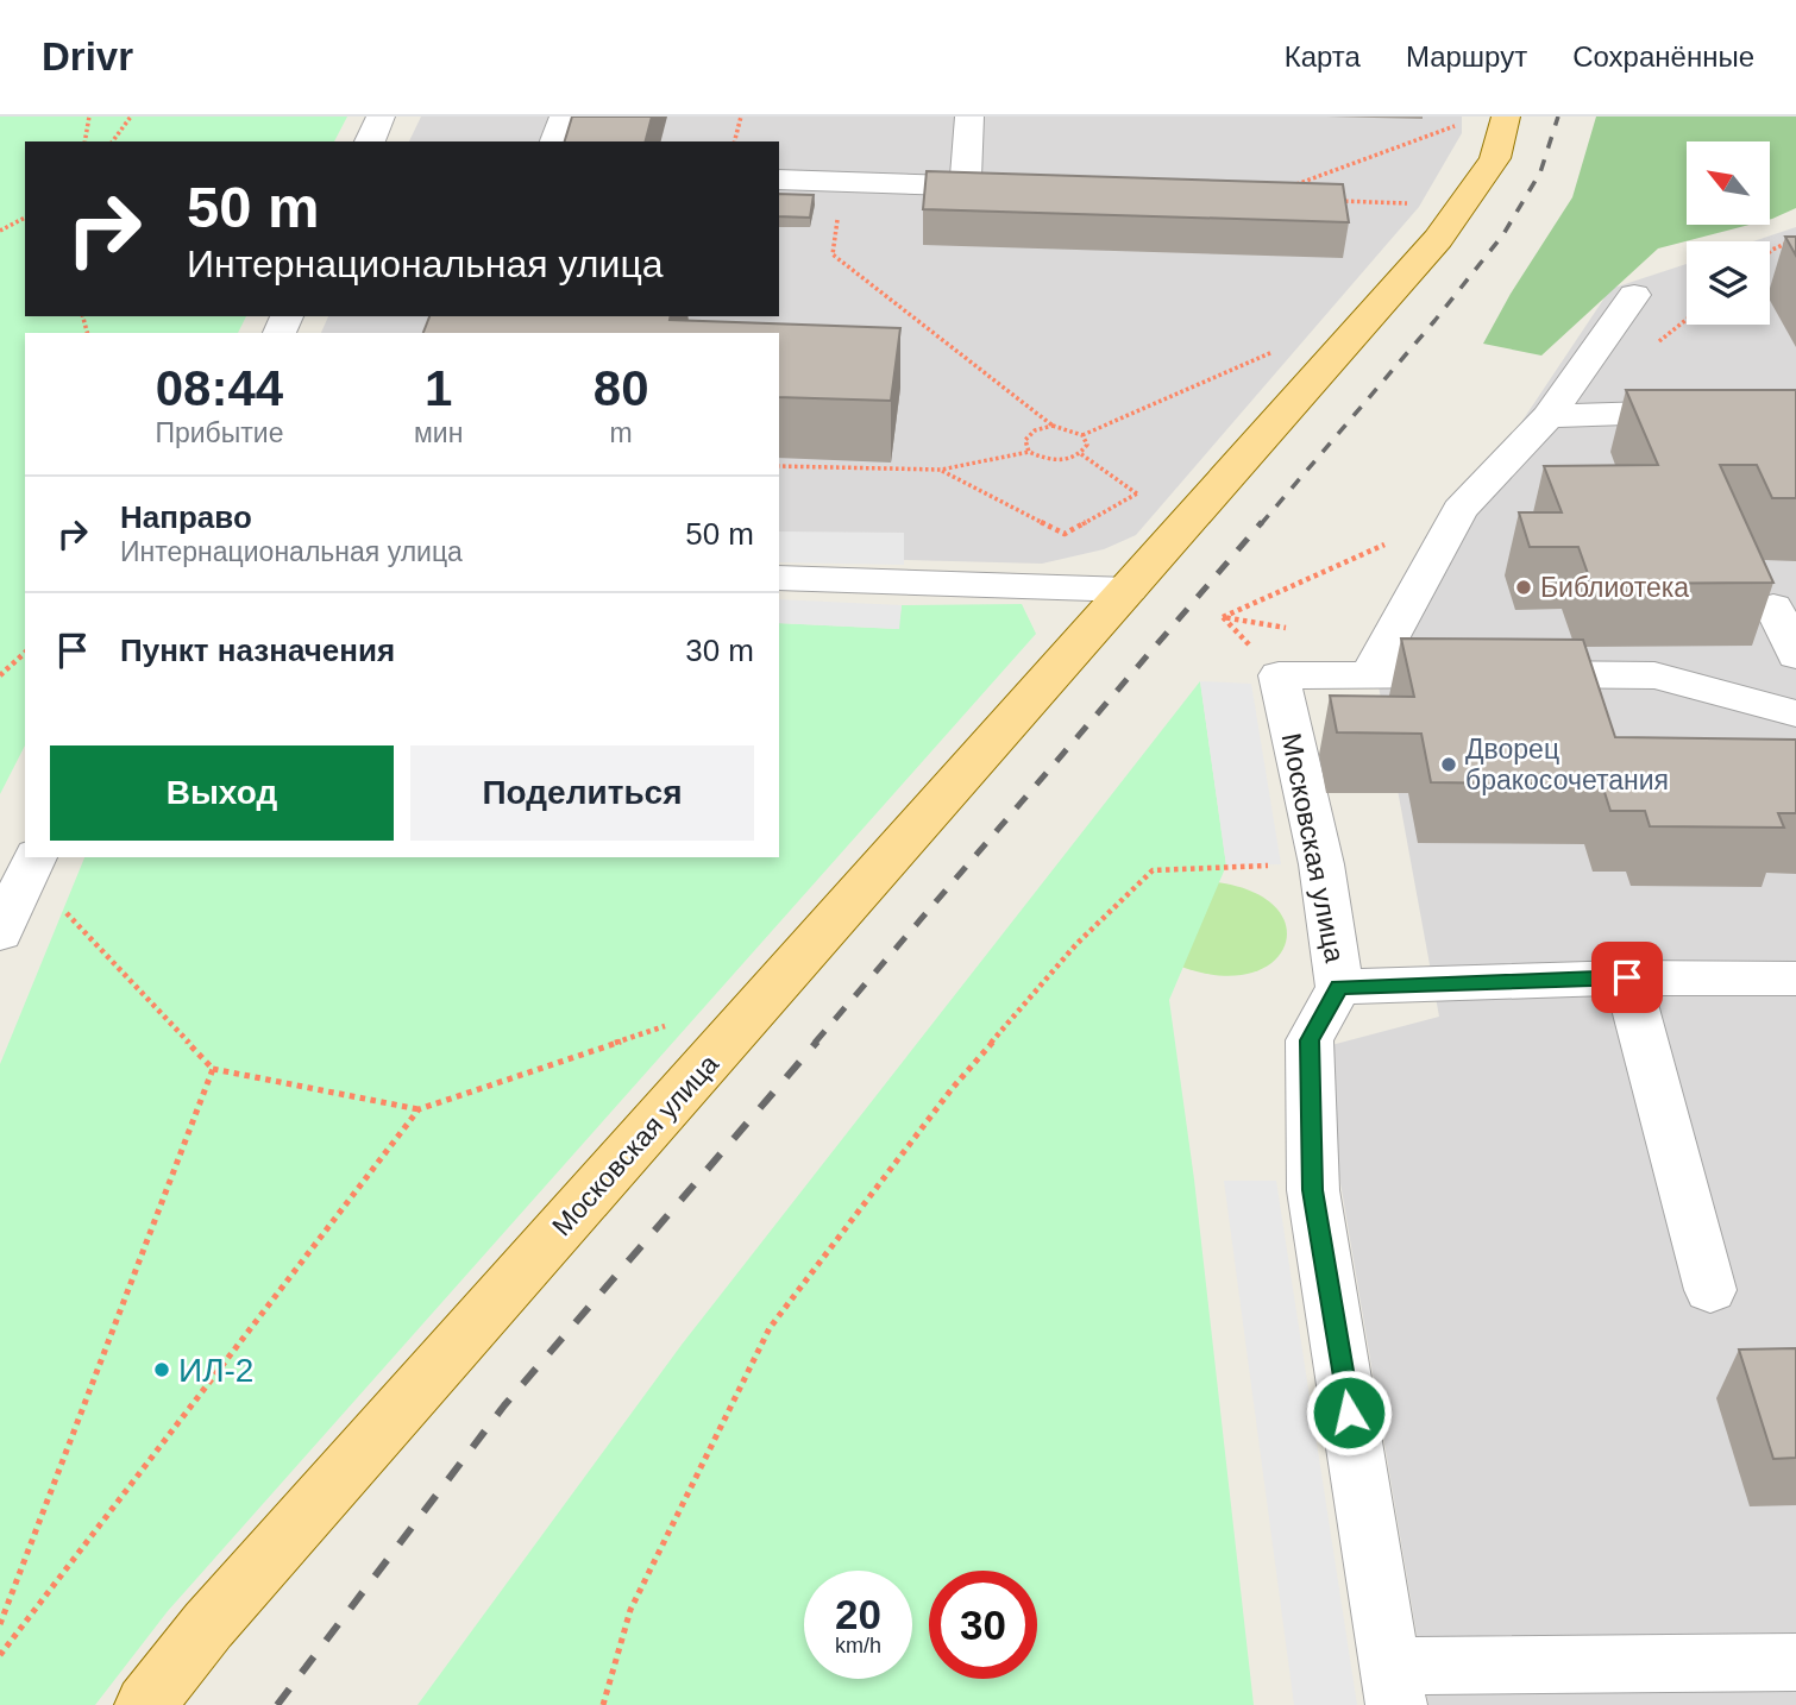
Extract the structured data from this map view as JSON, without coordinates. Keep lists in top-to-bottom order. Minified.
{"streets":{"main road":["Московская улица"]},"places":["Библиотека","Дворец бракосочетания","ИЛ-2"],"north":"top left","page":{"header":"Drivr","nav":["Карта","Маршрут","Сохранённые"],"turn":["50 m","Интернациональная улица"],"eta":["08:44","Прибытие","1","мин","80","m"],"list":[{"name":"Направо","note":"Интернациональная улица","value":"50 m"},{"name":"Пункт назначения","value":"30 m"}],"buttons":["Выход","Поделиться"],"speed":"20 km/h","limit":"30"}}
